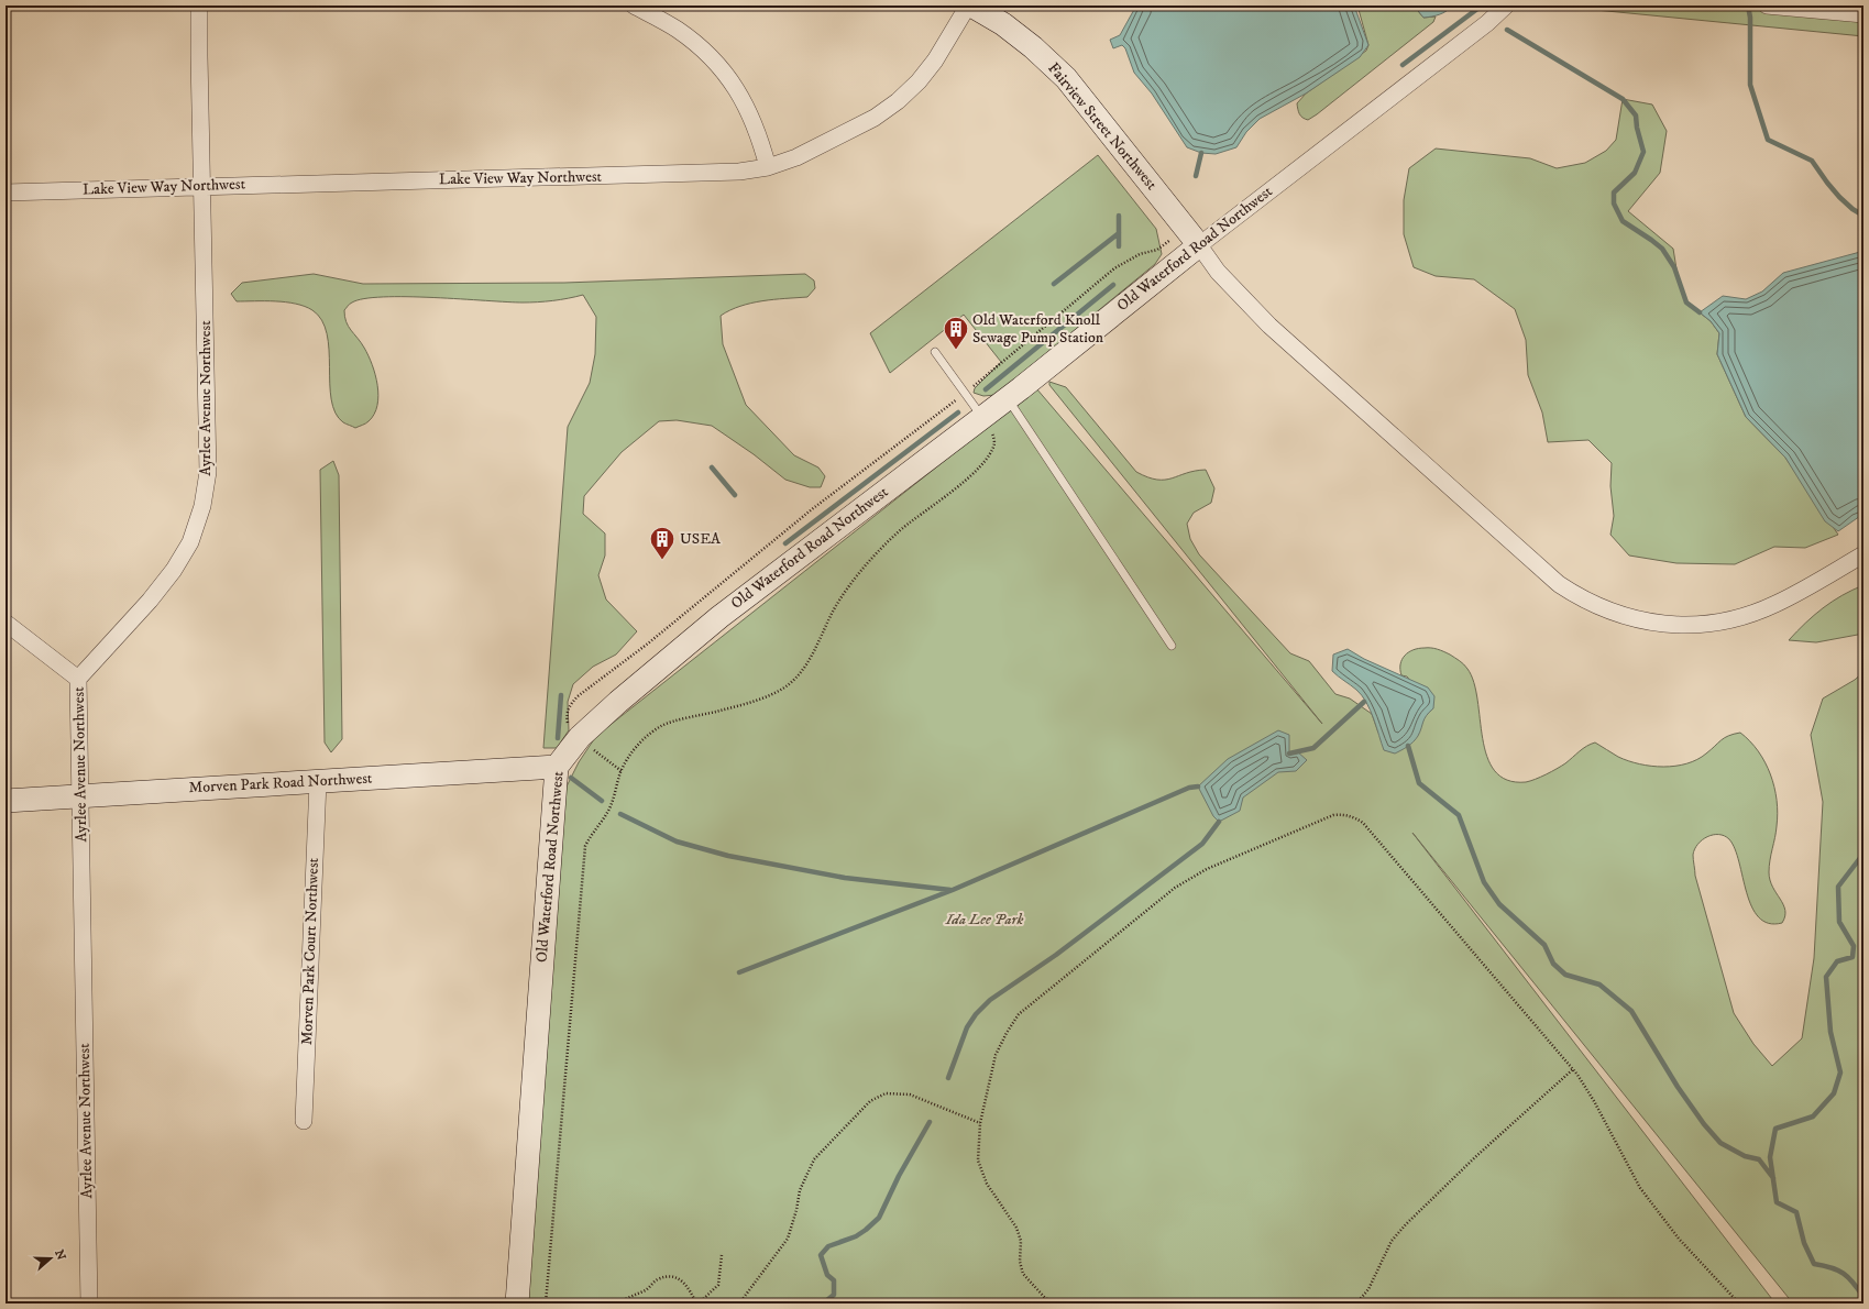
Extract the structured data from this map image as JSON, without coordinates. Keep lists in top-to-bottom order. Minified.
{"streets":{"street":["Fairview Street Northwest","Lake View Way Northwest","Old Waterford Road Northwest","Ayrlee Avenue Northwest","Morven Park Road Northwest","Morven Park Court Northwest"]},"crossings":[["Fairview Street Northwest","Lake View Way Northwest"],["Fairview Street Northwest","Old Waterford Road Northwest"],["Lake View Way Northwest","Ayrlee Avenue Northwest"],["Old Waterford Road Northwest","Morven Park Road Northwest"],["Ayrlee Avenue Northwest","Morven Park Road Northwest"],["Morven Park Road Northwest","Morven Park Court Northwest"]],"parks":["Ida Lee Park"],"places":{"building":["Old Waterford Knoll Sewage Pump Station","USEA"]},"north":"right"}
